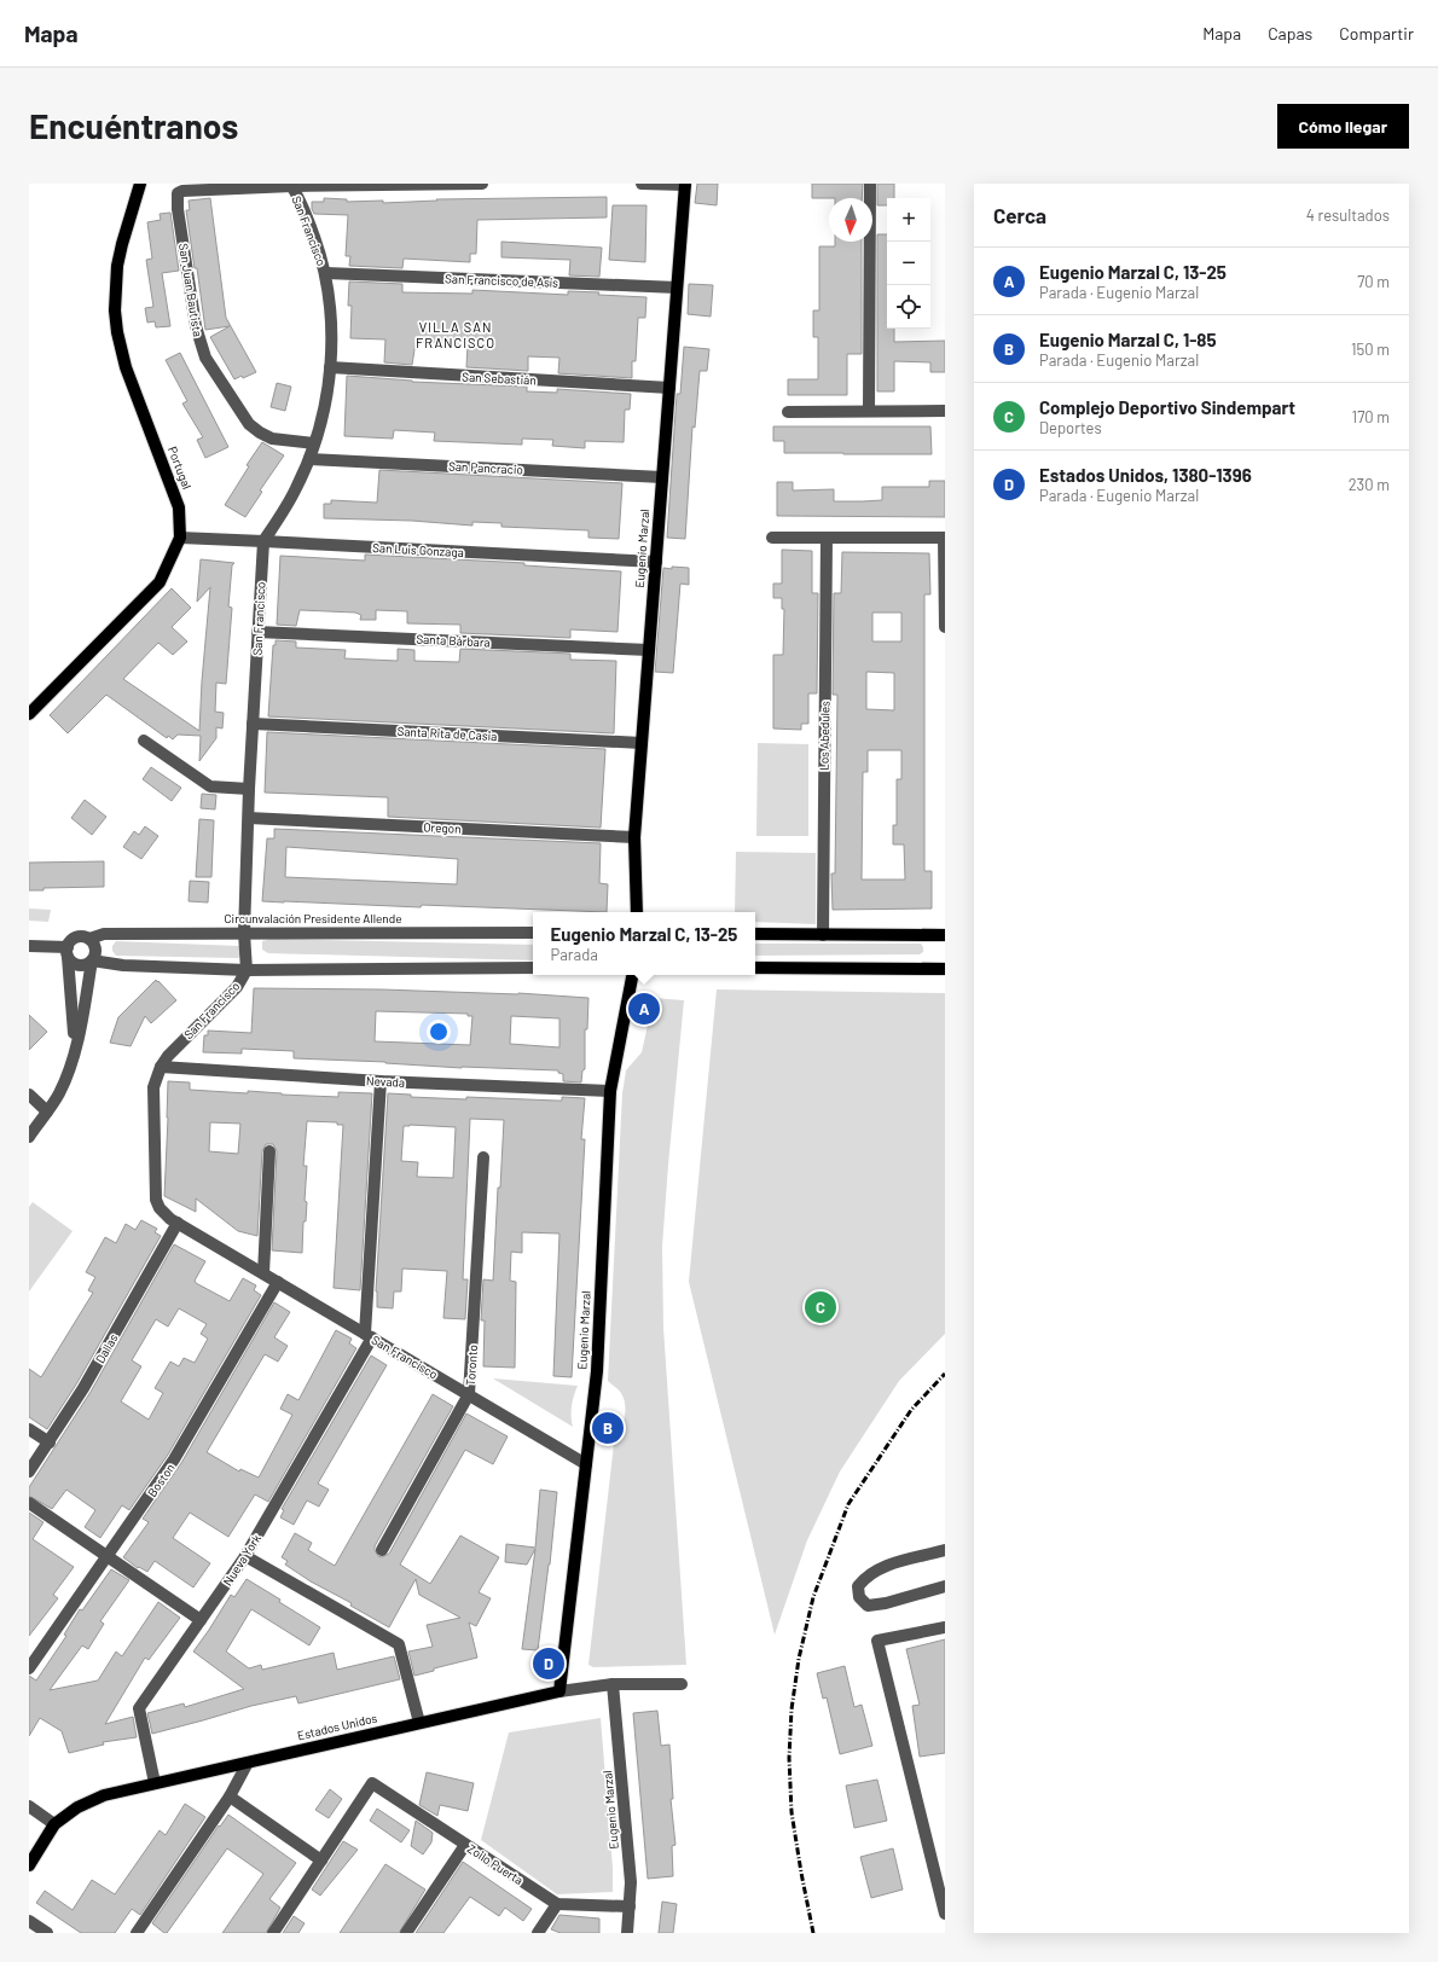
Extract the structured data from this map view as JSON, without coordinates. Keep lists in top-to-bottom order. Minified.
{"streets":{"main road":["Portugal","Eugenio Marzal","Estados Unidos"],"street":["San Francisco","San Francisco de Asís","San Juan Bautista","San Sebastián","San Pancracio","San Luis Gonzaga","Santa Bárbara","Santa Rita de Casia","Los Abedules","Oregon","Circunvalación Presidente Allende","Nevada","Dallas","Toronto","Boston","Nueva York","Zoilo Puerta"]},"crossings":[["San Francisco","San Francisco de Asís"],["San Francisco","San Juan Bautista"],["San Francisco","San Sebastián"],["San Francisco","San Pancracio"],["San Francisco","Eugenio Marzal"],["San Francisco","San Luis Gonzaga"],["San Francisco","Santa Bárbara"],["San Francisco","Santa Rita de Casia"],["San Francisco","Oregon"],["San Francisco","Circunvalación Presidente Allende"],["San Francisco","Nevada"],["San Francisco","Dallas"],["San Francisco","Toronto"],["San Francisco","Boston"],["San Francisco","Nueva York"],["San Francisco de Asís","Eugenio Marzal"],["San Sebastián","Eugenio Marzal"],["Portugal","San Luis Gonzaga"],["San Pancracio","Eugenio Marzal"],["Eugenio Marzal","San Luis Gonzaga"],["Eugenio Marzal","Santa Bárbara"],["Eugenio Marzal","Santa Rita de Casia"],["Eugenio Marzal","Oregon"],["Eugenio Marzal","Nevada"],["Eugenio Marzal","Estados Unidos"],["Nevada","Nueva York"],["Nueva York","Estados Unidos"]],"districts":["VILLA SAN FRANCISCO"],"north":"bottom","page":{"header":"Mapa","nav":["Mapa","Capas","Compartir"],"buttons":"Cómo llegar","title":"Encuéntranos","heading":["Cerca","4 resultados"],"map_buttons":["+","−"],"list":[{"mark":"A","name":"Eugenio Marzal C, 13-25","note":"Parada · Eugenio Marzal","value":"70 m"},{"mark":"B","name":"Eugenio Marzal C, 1-85","note":"Parada · Eugenio Marzal","value":"150 m"},{"mark":"C","name":"Complejo Deportivo Sindempart","note":"Deportes","value":"170 m"},{"mark":"D","name":"Estados Unidos, 1380-1396","note":"Parada · Eugenio Marzal","value":"230 m"}],"popup":["Eugenio Marzal C, 13-25","Parada"],"pins":["A","C","B","D"]}}
